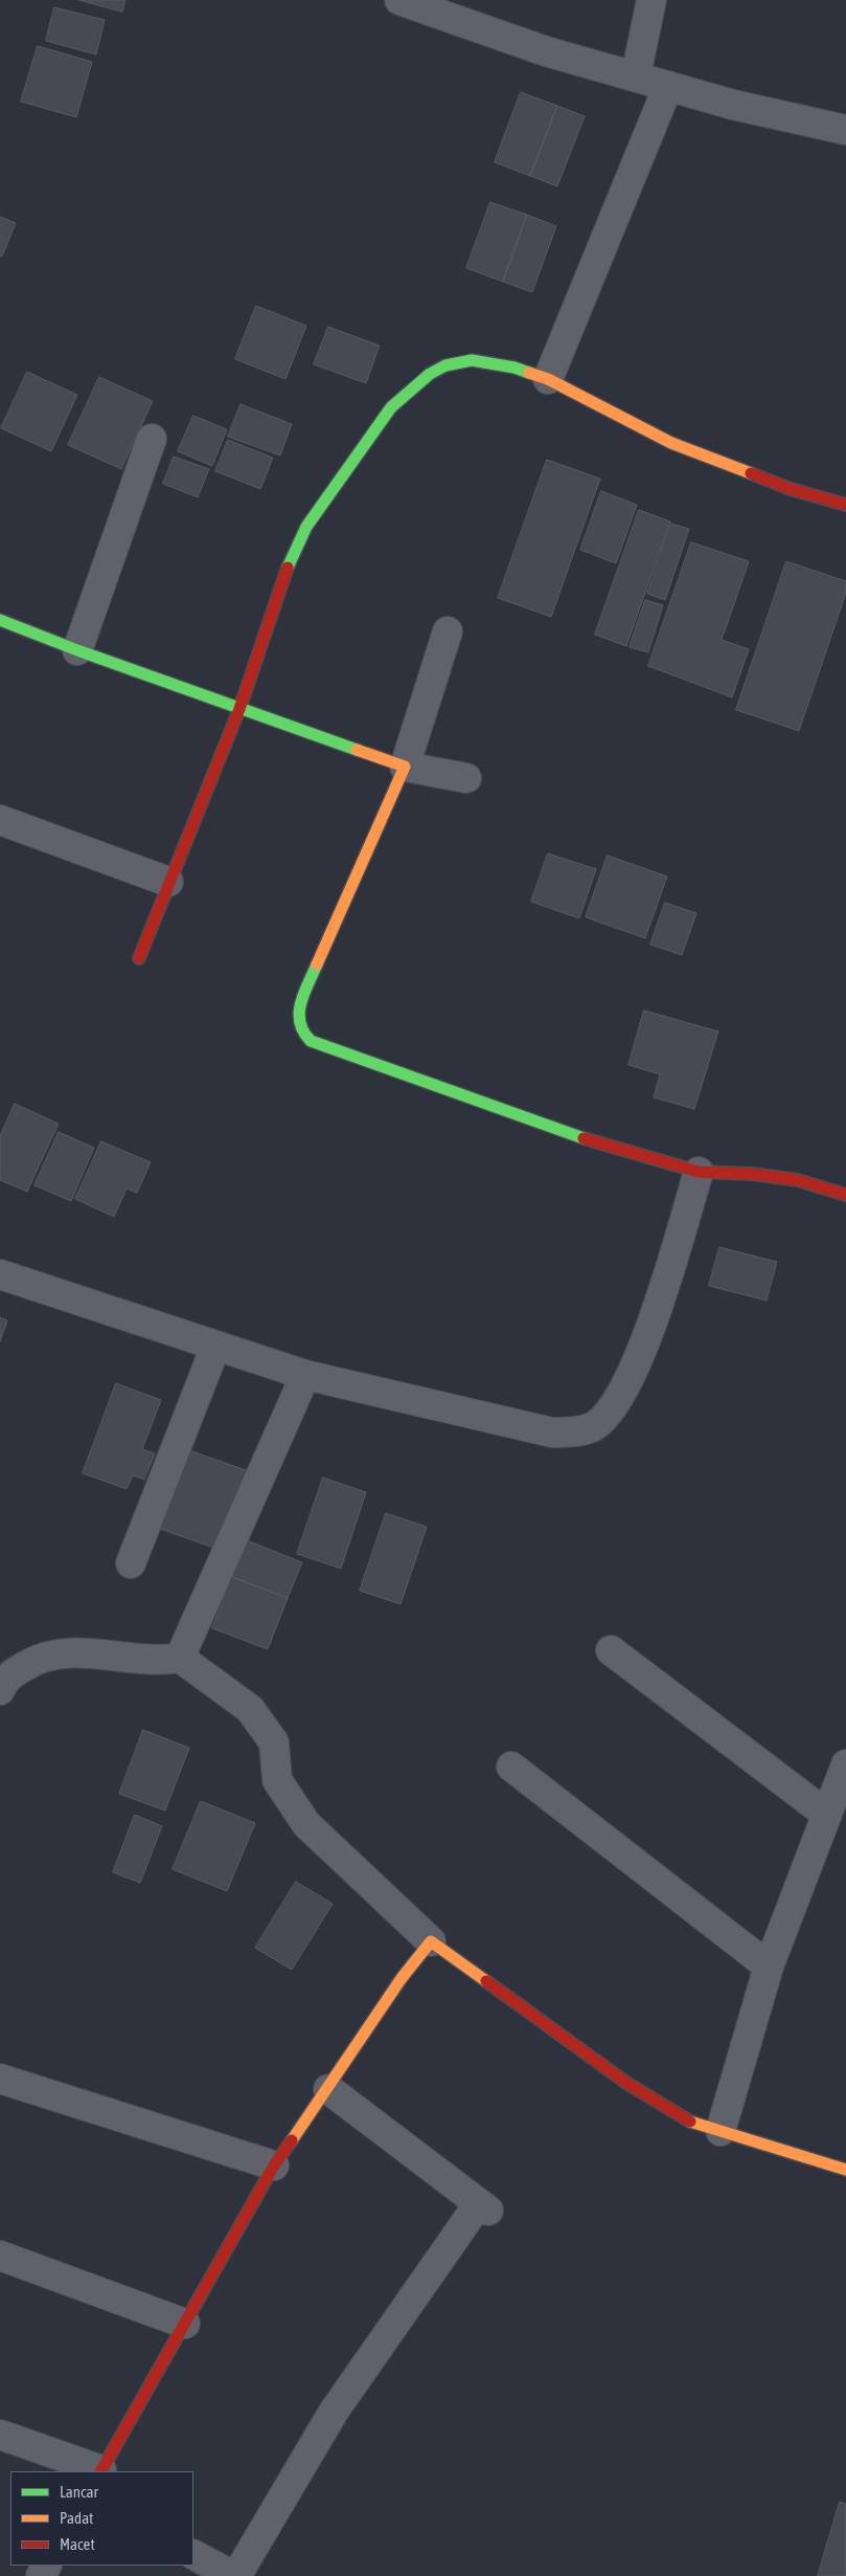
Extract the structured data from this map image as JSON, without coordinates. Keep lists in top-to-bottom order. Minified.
{"legend":["Lancar","Padat","Macet"]}
